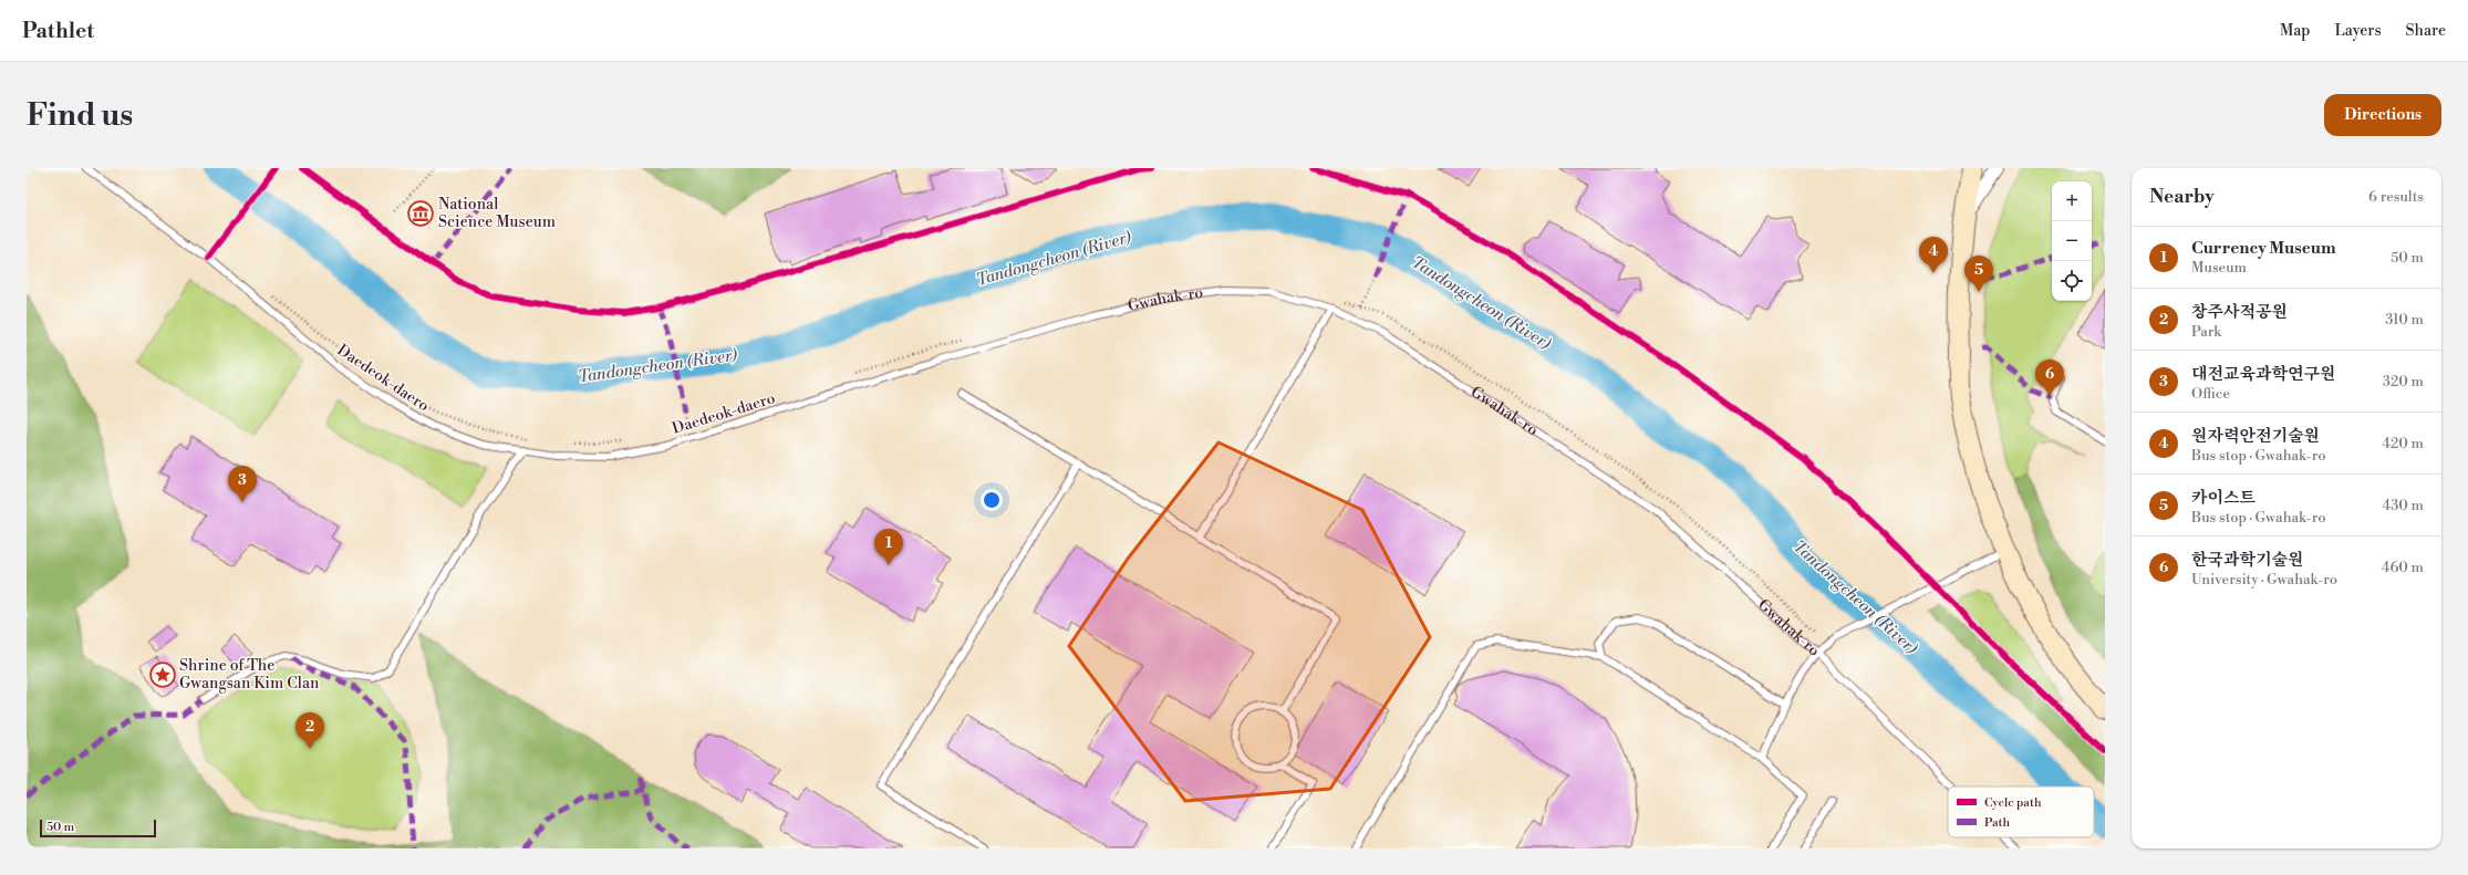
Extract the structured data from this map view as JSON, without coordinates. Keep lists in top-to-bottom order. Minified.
{"streets":{"lane":["Gwahak-ro","Daedeok-daero"]},"crossings":[["Gwahak-ro","Daedeok-daero"]],"water":["Tandongcheon (River)"],"places":{"museum":["National Science Museum"],"place":["Shrine of The Gwangsan Kim Clan"]},"legend":["Cycle path","Path"],"scale_bar":"50 m","page":{"header":"Pathlet","nav":["Map","Layers","Share"],"buttons":"Directions","title":"Find us","heading":["Nearby","6 results"],"map_buttons":["+","−"],"list":[{"mark":"1","name":"Currency Museum","note":"Museum","value":"50 m"},{"mark":"2","name":"창주사적공원","note":"Park","value":"310 m"},{"mark":"3","name":"대전교육과학연구원","note":"Office","value":"320 m"},{"mark":"4","name":"원자력안전기술원","note":"Bus stop · Gwahak-ro","value":"420 m"},{"mark":"5","name":"카이스트","note":"Bus stop · Gwahak-ro","value":"430 m"},{"mark":"6","name":"한국과학기술원","note":"University · Gwahak-ro","value":"460 m"}],"pins":["4","5","6","3","1","2"],"scale":"50 m"}}
